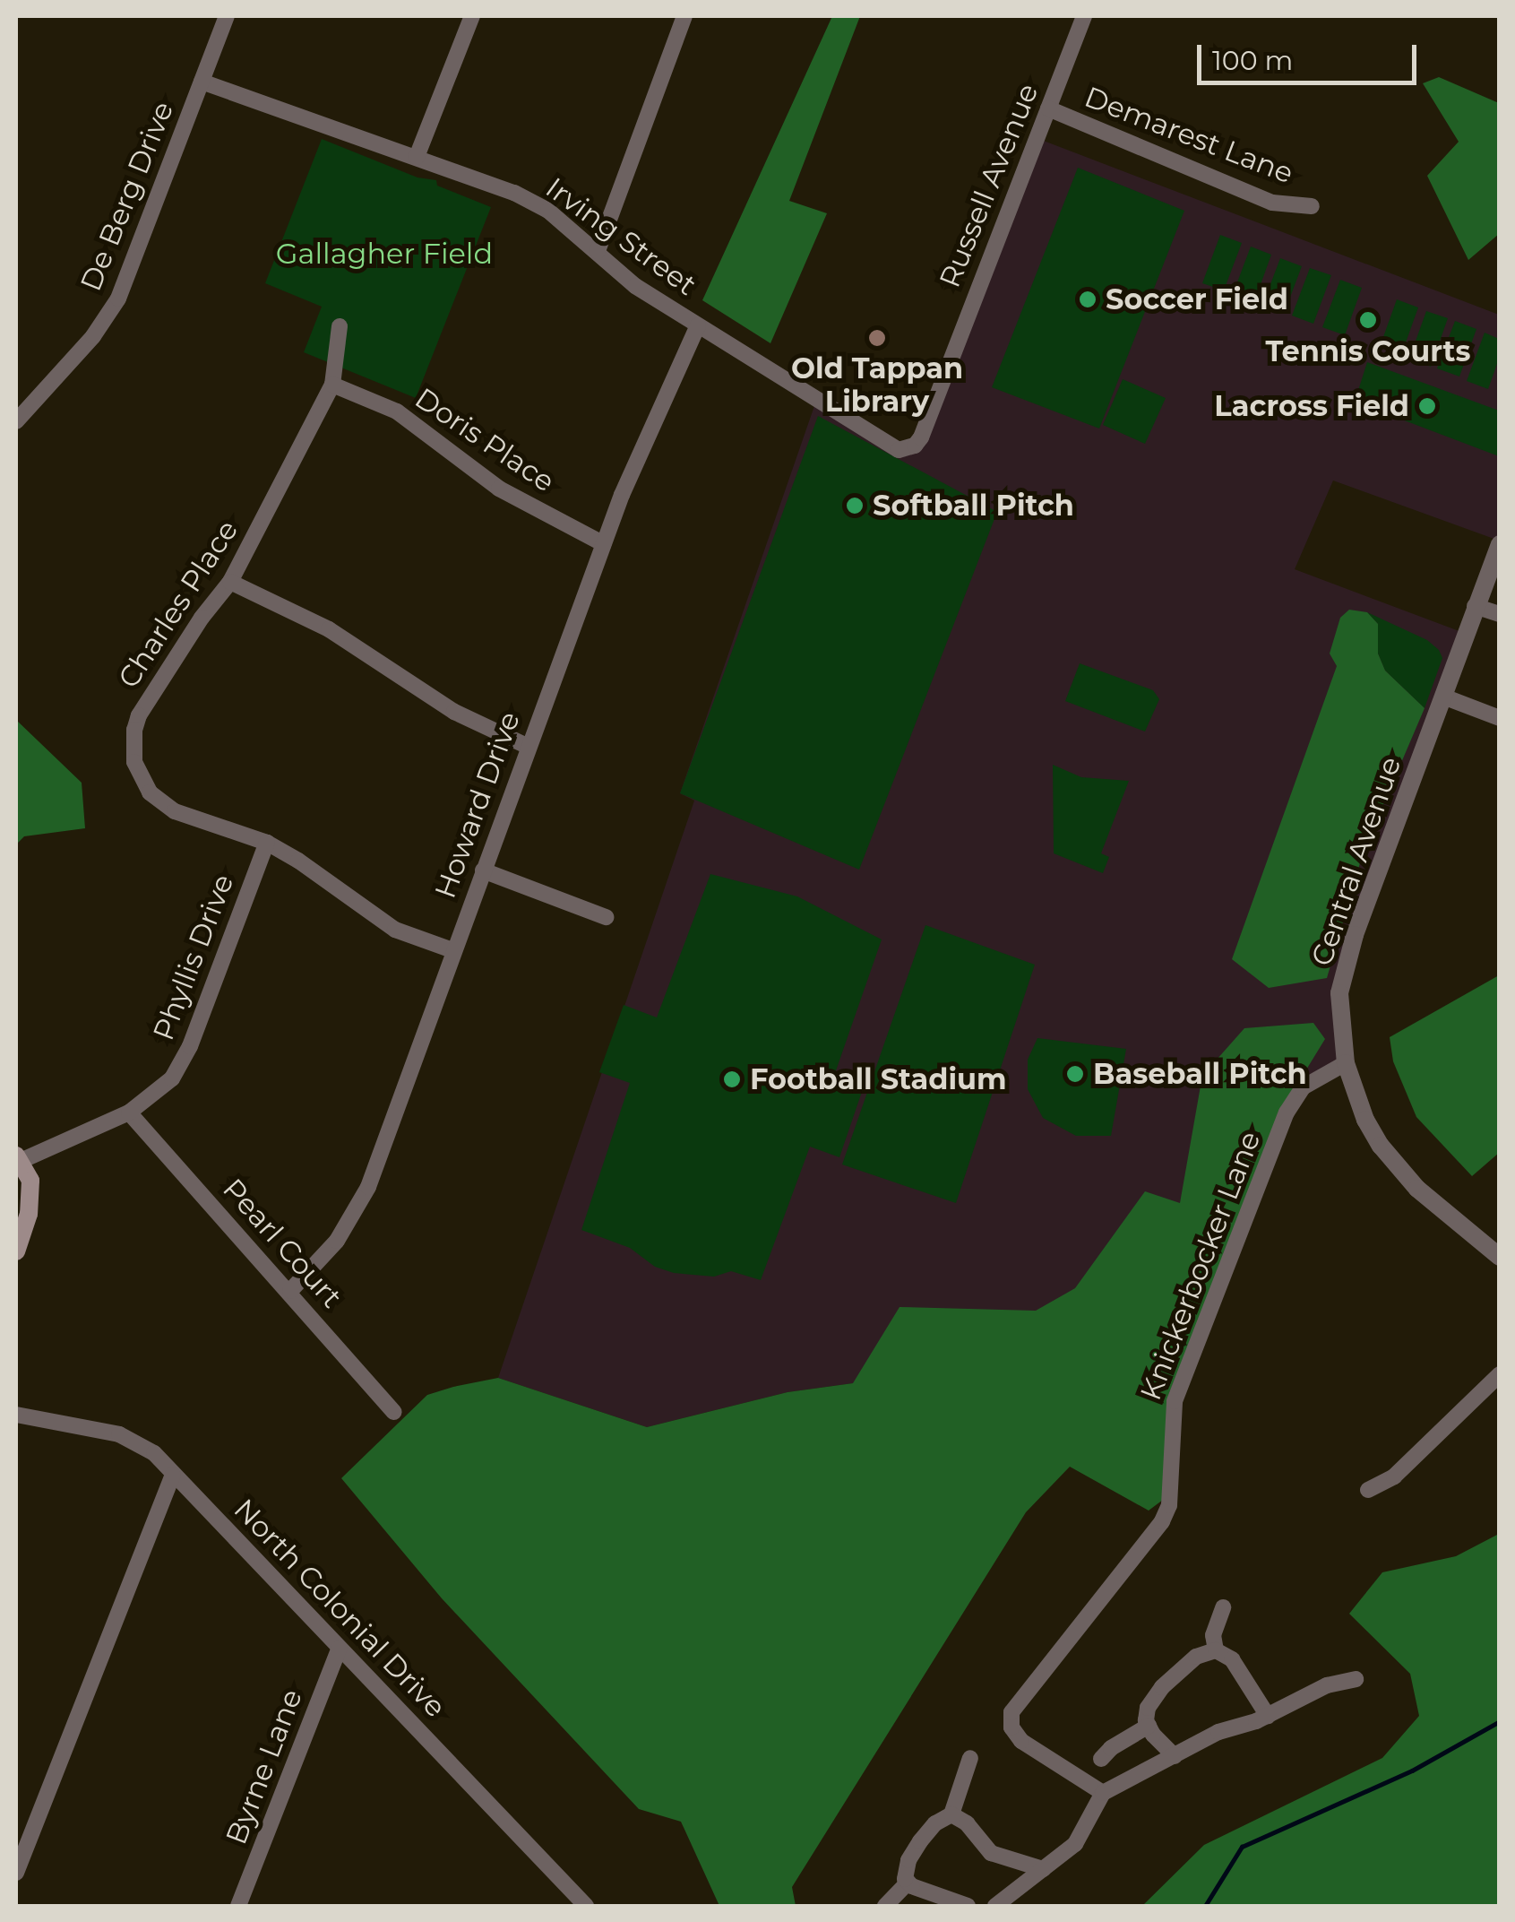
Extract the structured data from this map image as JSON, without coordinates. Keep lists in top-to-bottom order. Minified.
{"streets":{"street":["Demarest Lane","Russell Avenue","De Berg Drive","Irving Street","Doris Place","Charles Place","Howard Drive","Central Avenue","Phyllis Drive","Pearl Court","Knickerbocker Lane","North Colonial Drive","Byrne Lane"]},"crossings":[["Demarest Lane","Russell Avenue"],["Russell Avenue","Irving Street"],["De Berg Drive","Irving Street"],["Irving Street","Howard Drive"],["Doris Place","Charles Place"],["Doris Place","Howard Drive"],["Charles Place","Howard Drive"],["Charles Place","Phyllis Drive"],["Howard Drive","Pearl Court"],["Central Avenue","Knickerbocker Lane"],["Phyllis Drive","Pearl Court"],["North Colonial Drive","Byrne Lane"]],"parks":["Gallagher Field"],"places":["Soccer Field","Tennis Courts","Old Tappan Library","Lacross Field","Softball Pitch","Baseball Pitch","Football Stadium"],"scale_bar":"100 m"}
